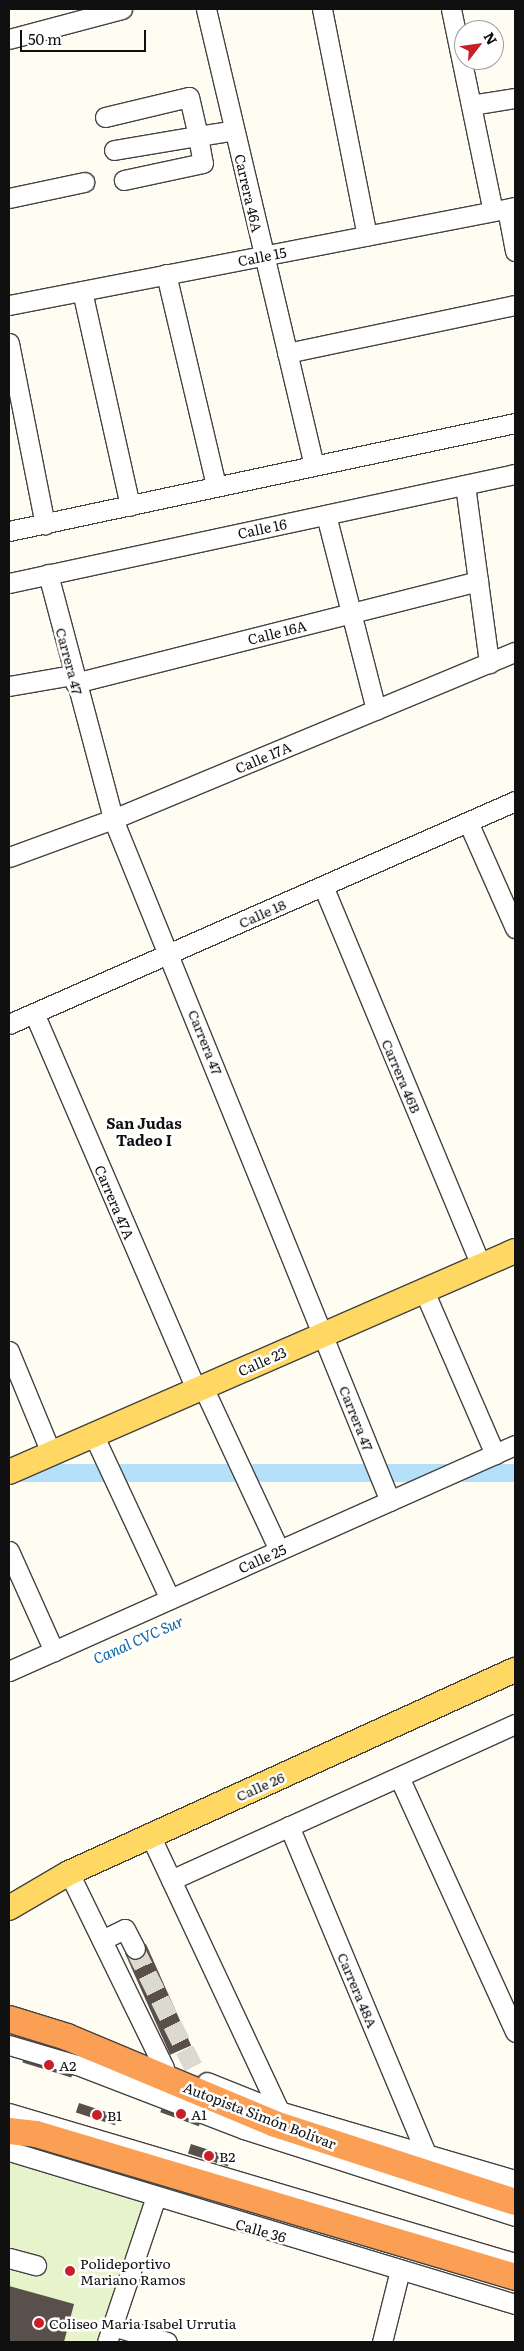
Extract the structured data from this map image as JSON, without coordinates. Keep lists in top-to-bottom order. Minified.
{"streets":{"highway":["Autopista Simón Bolívar"],"main road":["Calle 23","Calle 26"],"street":["Carrera 46A","Calle 15","Calle 16","Calle 16A","Carrera 47","Calle 17A","Calle 18","Carrera 46B","Carrera 47A","Calle 25","Carrera 48A","Calle 36"]},"crossings":[["Carrera 46A","Calle 15"],["Calle 16","Carrera 47"],["Calle 16A","Carrera 47"],["Carrera 47","Calle 17A"],["Carrera 47","Calle 18"],["Carrera 47","Calle 23"],["Carrera 47","Calle 25"],["Calle 18","Carrera 46B"],["Calle 18","Carrera 47A"],["Carrera 46B","Calle 23"],["Carrera 47A","Calle 23"],["Carrera 47A","Calle 25"]],"districts":["San Judas Tadeo I"],"water":["Canal CVC Sur"],"places":["A2","A1","B1","B2","Polideportivo Mariano Ramos","Coliseo Maria Isabel Urrutia"],"scale_bar":"50 m","north":"top right"}
